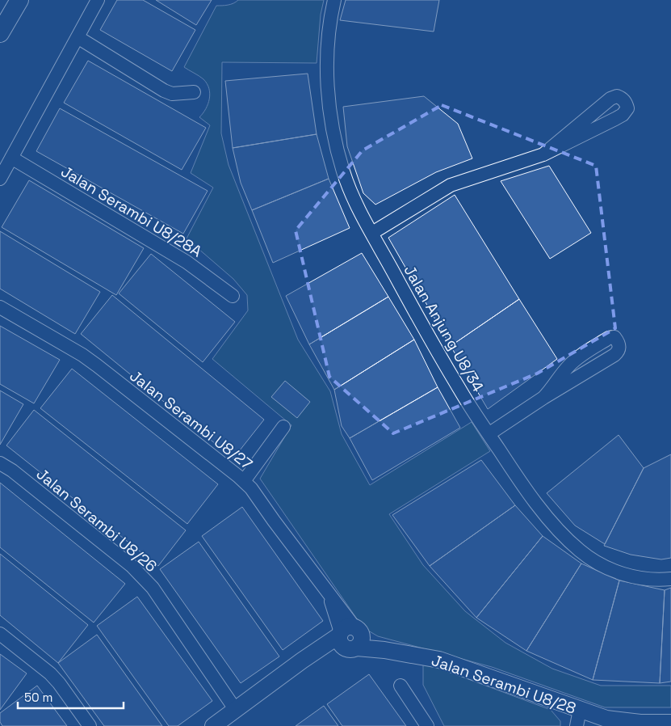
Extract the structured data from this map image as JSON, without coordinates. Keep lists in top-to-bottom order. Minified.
{"streets":{"street":["Jalan Serambi U8/28A","Jalan Anjung U8/34","Jalan Serambi U8/27","Jalan Serambi U8/26","Jalan Serambi U8/28"]},"crossings":[["Jalan Serambi U8/27","Jalan Serambi U8/28"]],"scale_bar":"50 m"}
